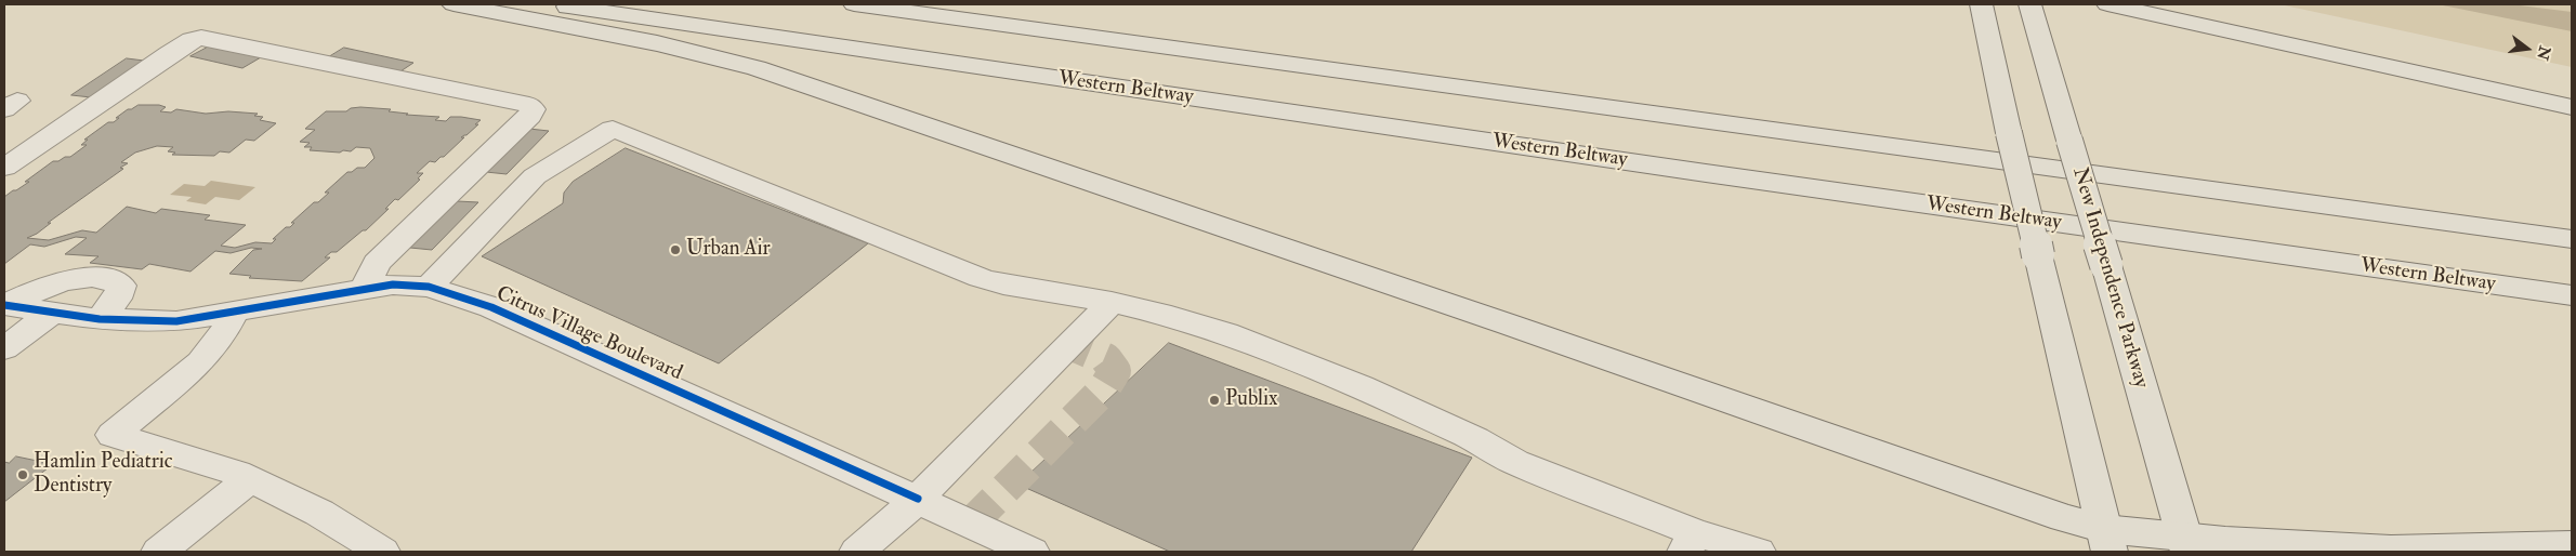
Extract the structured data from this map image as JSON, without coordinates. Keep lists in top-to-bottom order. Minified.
{"streets":{"main road":["Western Beltway","New Independence Parkway"],"street":["Citrus Village Boulevard"]},"places":["Urban Air","Publix","Hamlin Pediatric Dentistry"],"north":"right"}
